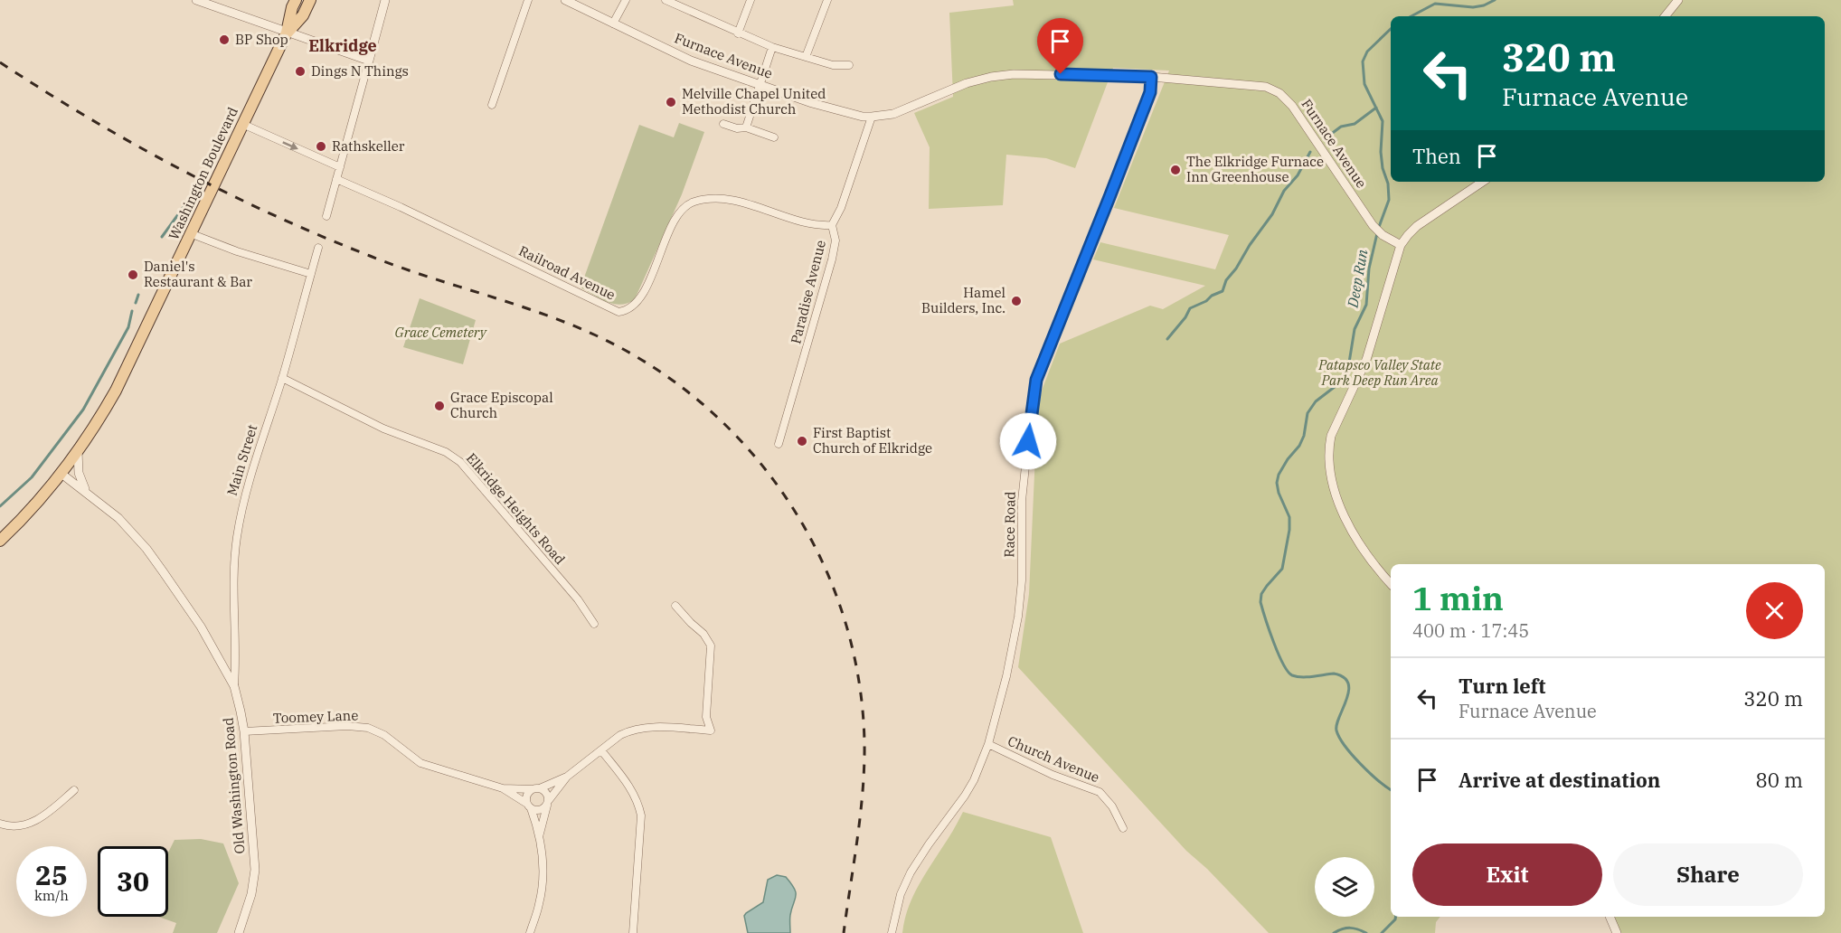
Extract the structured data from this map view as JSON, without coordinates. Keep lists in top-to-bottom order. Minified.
{"streets":{"main road":["Washington Boulevard"],"street":["Furnace Avenue","Railroad Avenue","Paradise Avenue","Main Street","Elkridge Heights Road","Race Road","Toomey Lane","Church Avenue","Old Washington Road"]},"crossings":[["Furnace Avenue","Paradise Avenue"],["Furnace Avenue","Race Road"],["Washington Boulevard","Old Washington Road"],["Railroad Avenue","Paradise Avenue"],["Main Street","Elkridge Heights Road"],["Main Street","Old Washington Road"],["Race Road","Church Avenue"],["Toomey Lane","Old Washington Road"]],"districts":["Elkridge"],"water":["Deep Run"],"parks":["Grace Cemetery","Patapsco Valley State Park Deep Run Area"],"places":["BP Shop","Dings N Things","Melville Chapel United Methodist Church","Rathskeller","The Elkridge Furnace Inn Greenhouse","Daniel's Restaurant & Bar","Hamel Builders, Inc.","Grace Episcopal Church","First Baptist Church of Elkridge"],"page":{"turn":["320 m","Furnace Avenue"],"then":"Then","heading":["1 min","400 m · 17:45"],"list":[{"name":"Turn left","note":"Furnace Avenue","value":"320 m"},{"name":"Arrive at destination","value":"80 m"}],"buttons":["Exit","Share"],"speed":"25 km/h","limit":"30"}}
